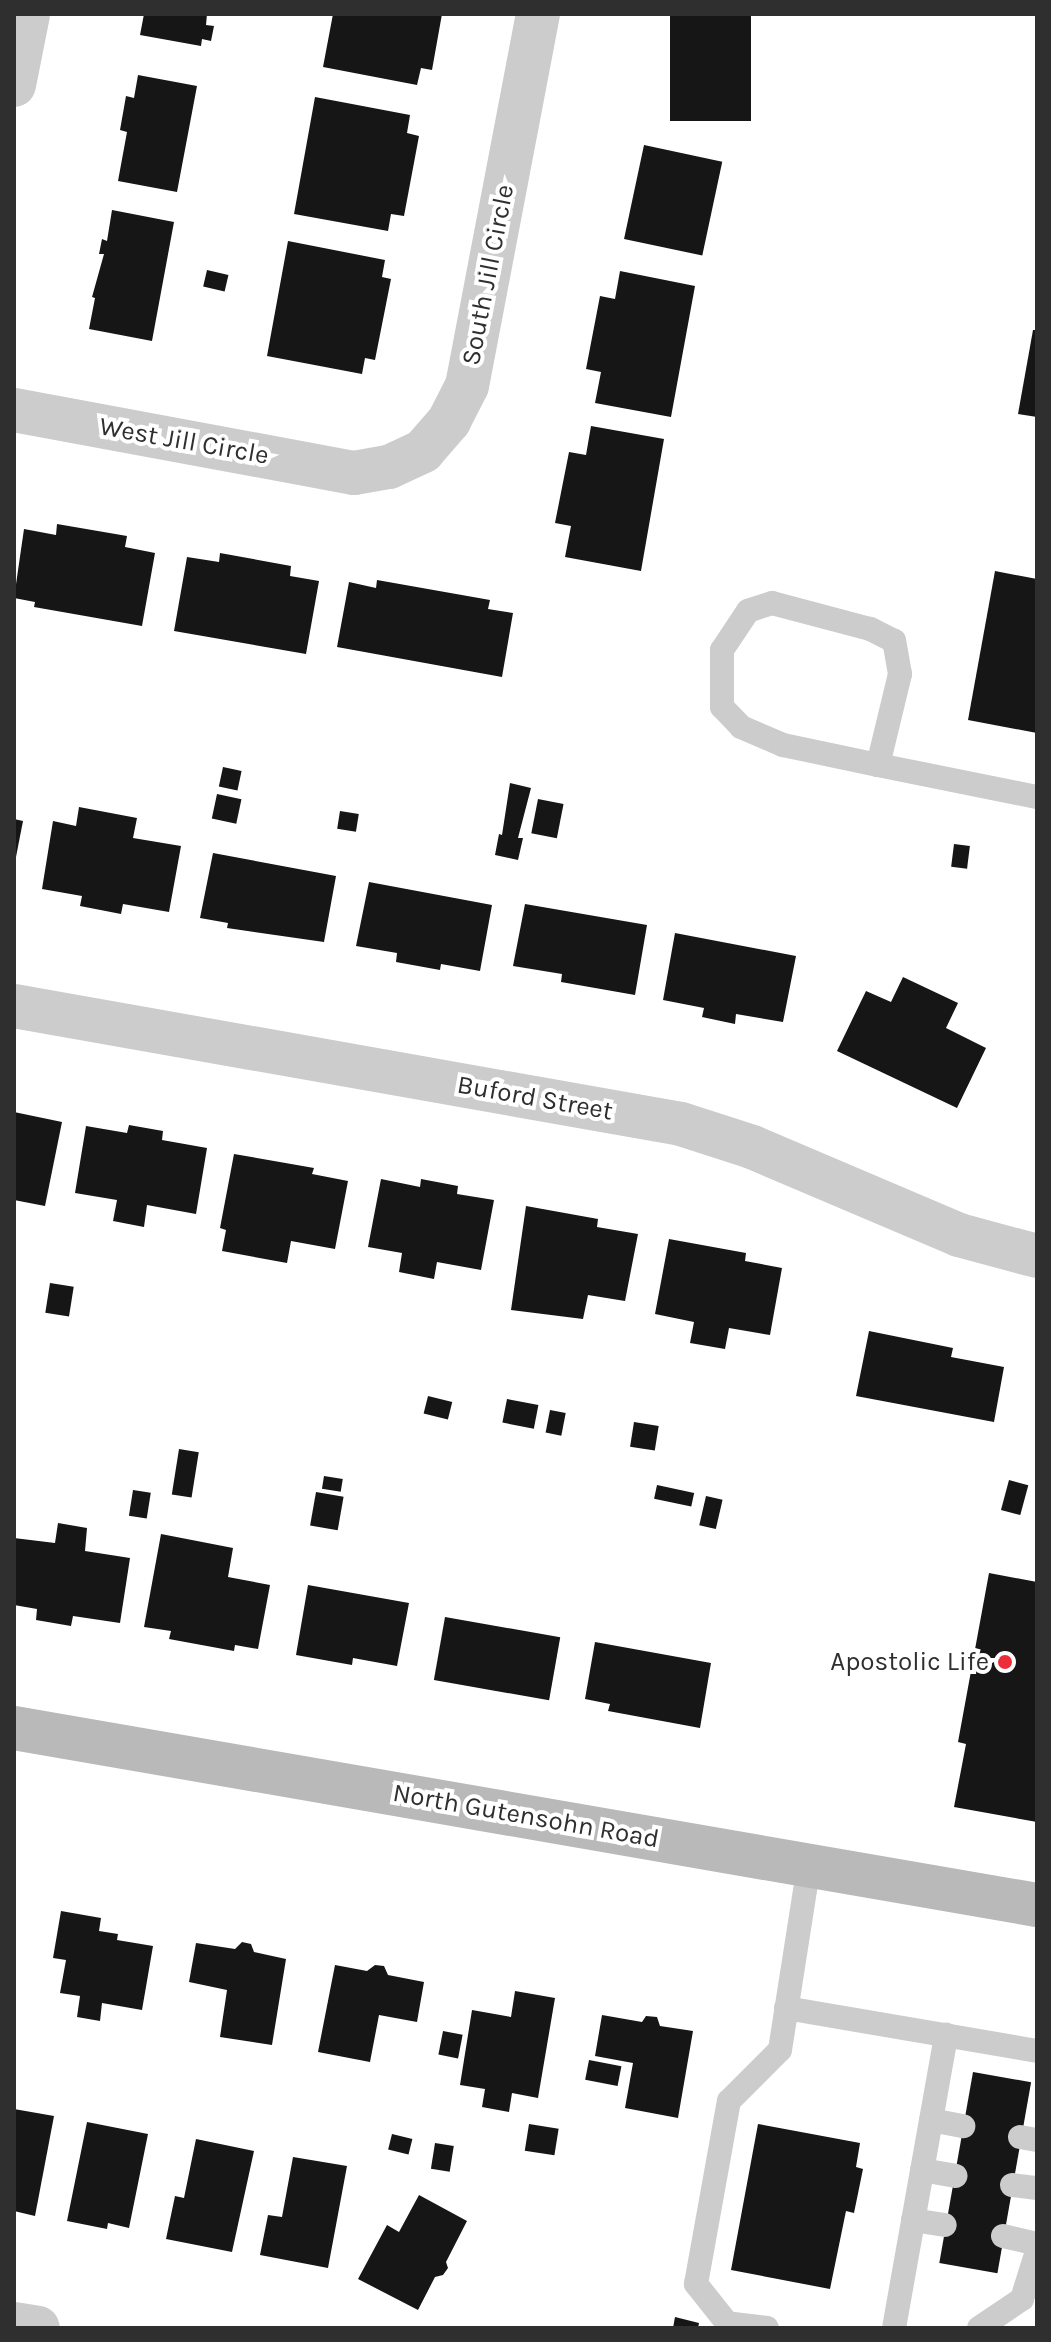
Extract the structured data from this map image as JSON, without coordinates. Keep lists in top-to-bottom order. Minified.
{"streets":{"street":["South Jill Circle","West Jill Circle","Buford Street","North Gutensohn Road"]},"crossings":[["South Jill Circle","West Jill Circle"]],"places":["Apostolic Life"]}
